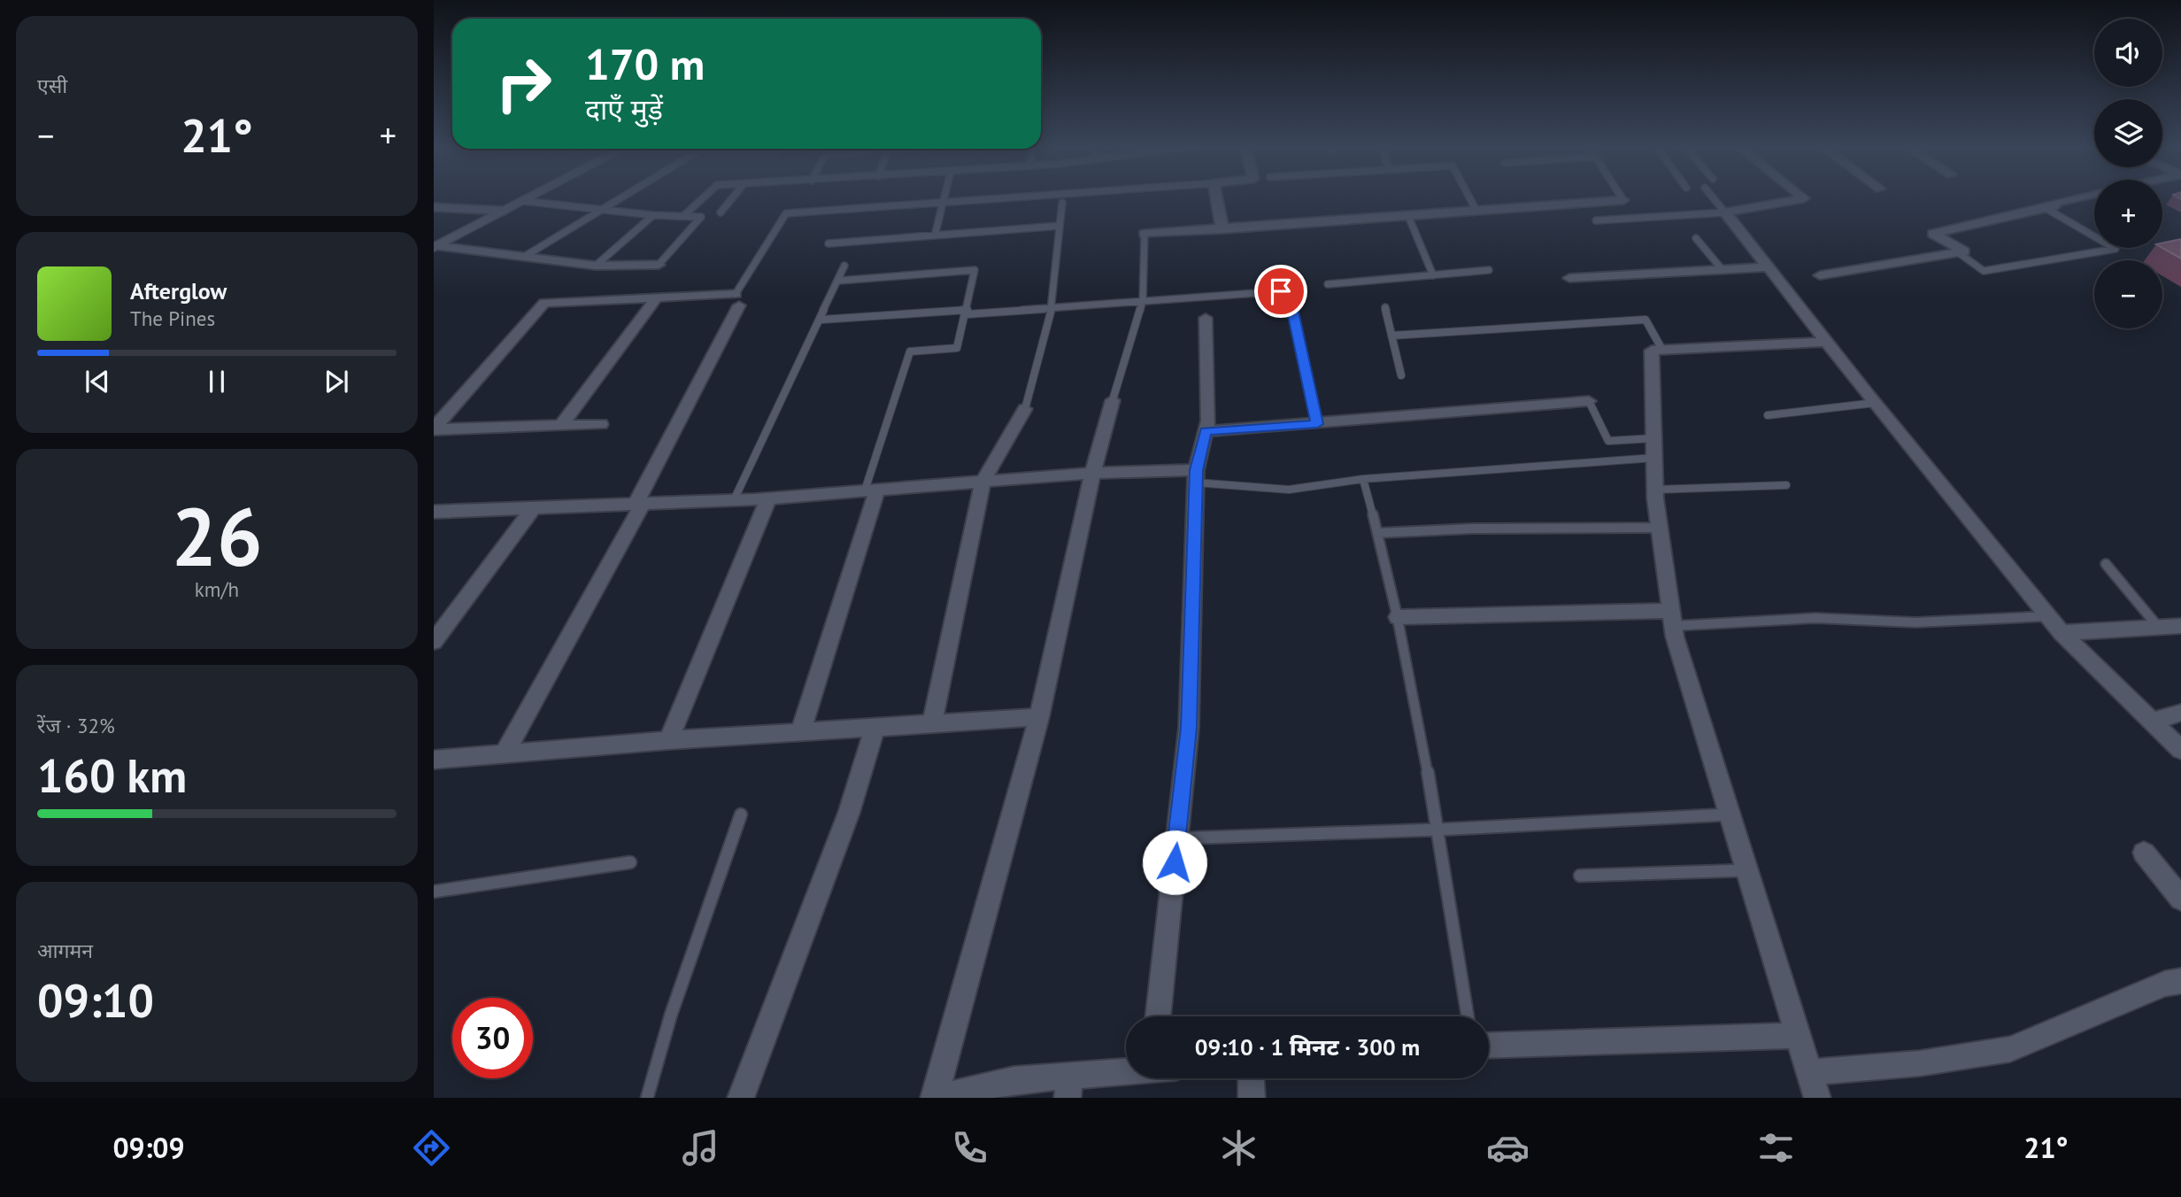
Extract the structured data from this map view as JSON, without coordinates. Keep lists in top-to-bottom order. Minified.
{"page":{"tile":["एसी",["26","km/h"],["रेंज · 32%","160 km"],["आगमन","09:10"]],"map_buttons":["+","−"],"turn":["170 m","दाएँ मुड़ें"],"heat":["−","21°","+"],"song":["Afterglow","The Pines"],"limit":"30","trip":"09:10 · 1 मिनट · 300 m","tabs":["09:09","21°"]}}
